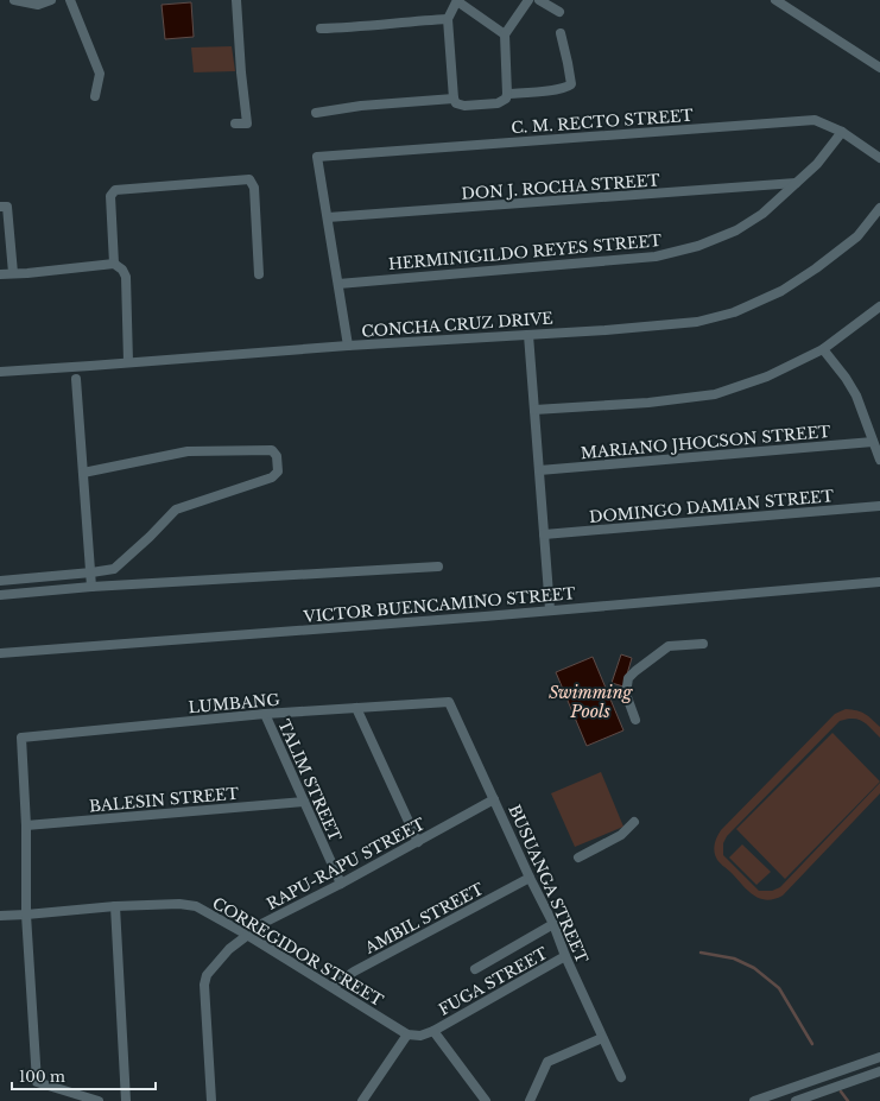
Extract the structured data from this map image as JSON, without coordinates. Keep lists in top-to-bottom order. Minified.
{"streets":{"street":["C. M. RECTO STREET","DON J. ROCHA STREET","HERMINIGILDO REYES STREET","CONCHA CRUZ DRIVE","MARIANO JHOCSON STREET","DOMINGO DAMIAN STREET","VICTOR BUENCAMINO STREET","LUMBANG","TALIM STREET","BALESIN STREET","RAPU-RAPU STREET","BUSUANGA STREET","AMBIL STREET","CORREGIDOR STREET","FUGA STREET"]},"crossings":[["C. M. RECTO STREET","DON J. ROCHA STREET"],["C. M. RECTO STREET","HERMINIGILDO REYES STREET"],["DON J. ROCHA STREET","HERMINIGILDO REYES STREET"],["LUMBANG","TALIM STREET"],["LUMBANG","BALESIN STREET"],["LUMBANG","BUSUANGA STREET"],["TALIM STREET","BALESIN STREET"],["TALIM STREET","RAPU-RAPU STREET"],["RAPU-RAPU STREET","BUSUANGA STREET"],["RAPU-RAPU STREET","CORREGIDOR STREET"],["BUSUANGA STREET","AMBIL STREET"],["BUSUANGA STREET","FUGA STREET"],["AMBIL STREET","CORREGIDOR STREET"]],"water":["Swimming Pools"],"scale_bar":"100 m"}
